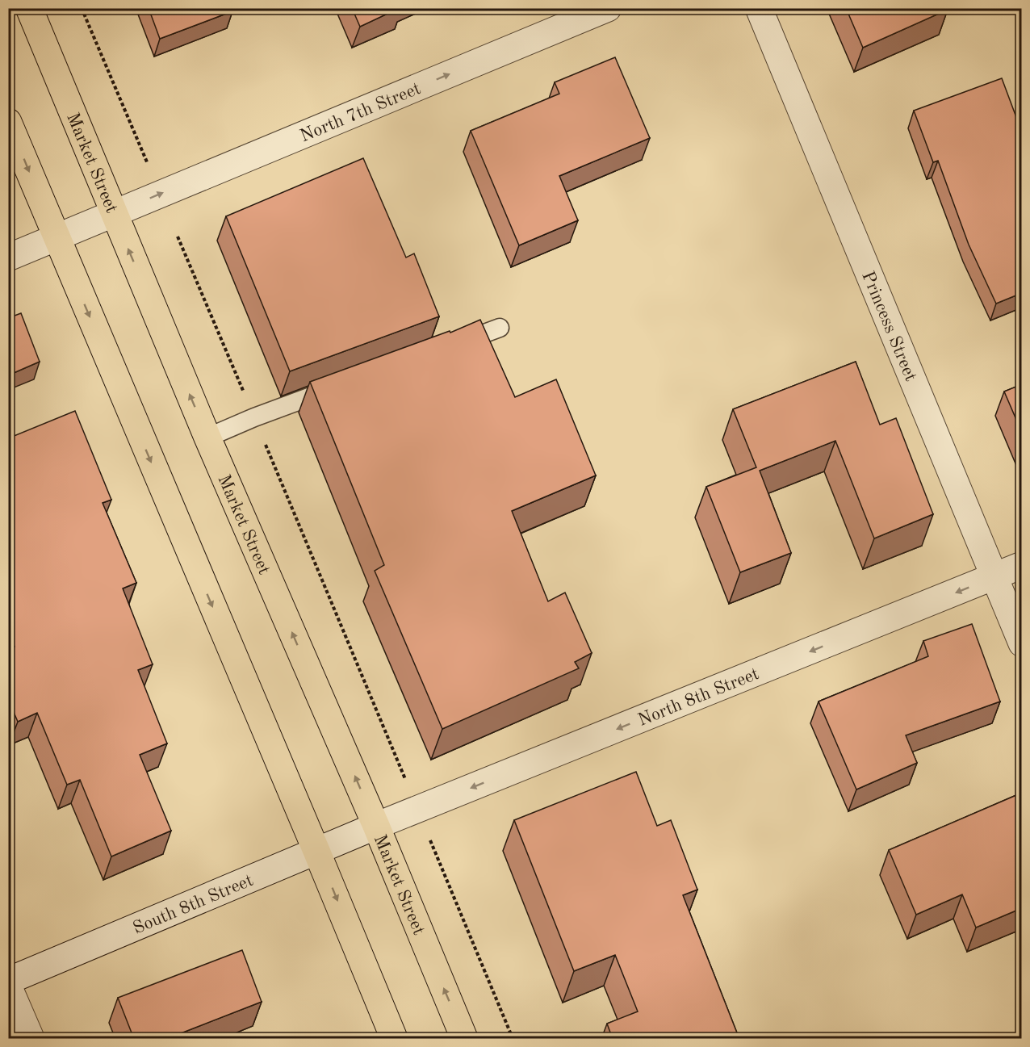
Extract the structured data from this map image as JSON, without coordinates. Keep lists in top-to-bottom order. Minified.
{"streets":{"main road":["Market Street"],"street":["North 7th Street","Princess Street","North 8th Street","South 8th Street"]},"crossings":[["North 7th Street","Market Street"],["Market Street","North 8th Street"],["Market Street","South 8th Street"],["Princess Street","North 8th Street"],["North 8th Street","South 8th Street"]],"one_way":["North 7th Street","North 8th Street"]}
